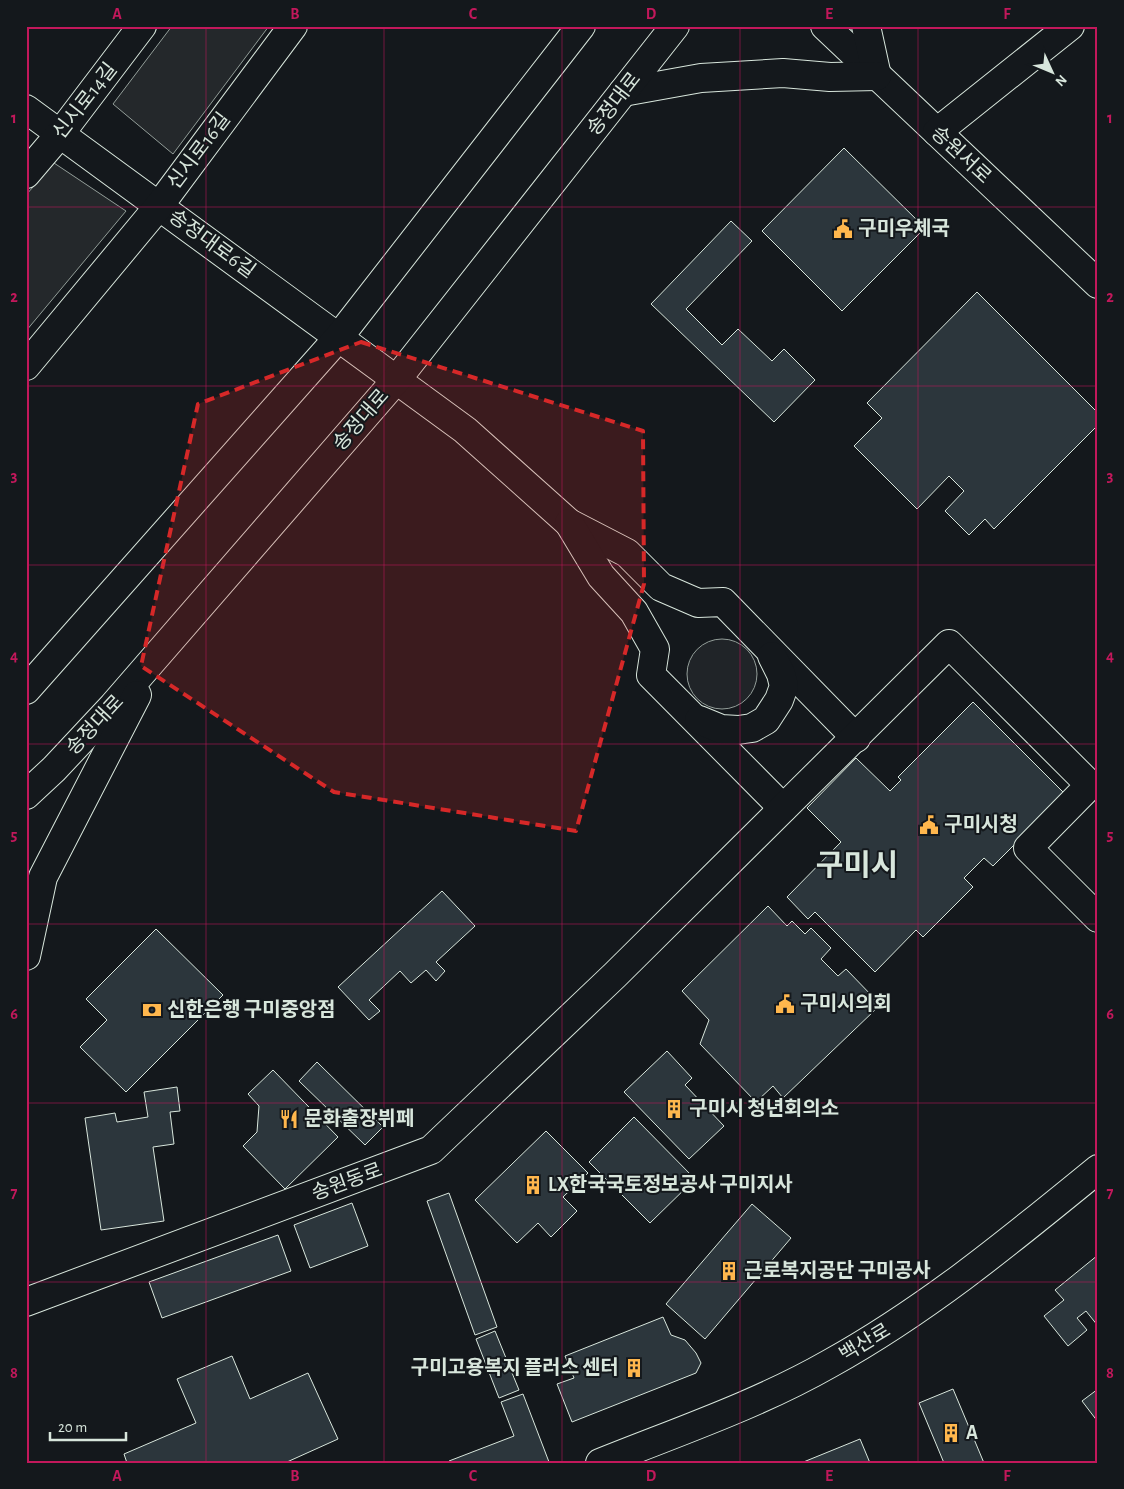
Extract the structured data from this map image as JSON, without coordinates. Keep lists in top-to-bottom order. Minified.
{"streets":{"street":["신시로14길","송정대로","신시로16길","송원서로","송정대로6길","송원동로","백산로"]},"crossings":[["신시로14길","송정대로6길"],["송정대로","송정대로6길"],["신시로16길","송정대로6길"]],"districts":["구미시"],"places":{"public building":["구미우체국","구미시청","구미시의회"],"bank":["신한은행 구미중앙점"],"building":["구미시 청년회의소","LX한국국토정보공사 구미지사","근로복지공단 구미공사","구미고용복지 플러스 센터","A"],"restaurant":["문화출장뷔페"]},"scale_bar":"20 m","north":"bottom right","grid":{"columns":["A","B","C","D","E","F"],"rows":["1","2","3","4","5","6","7","8"]}}
